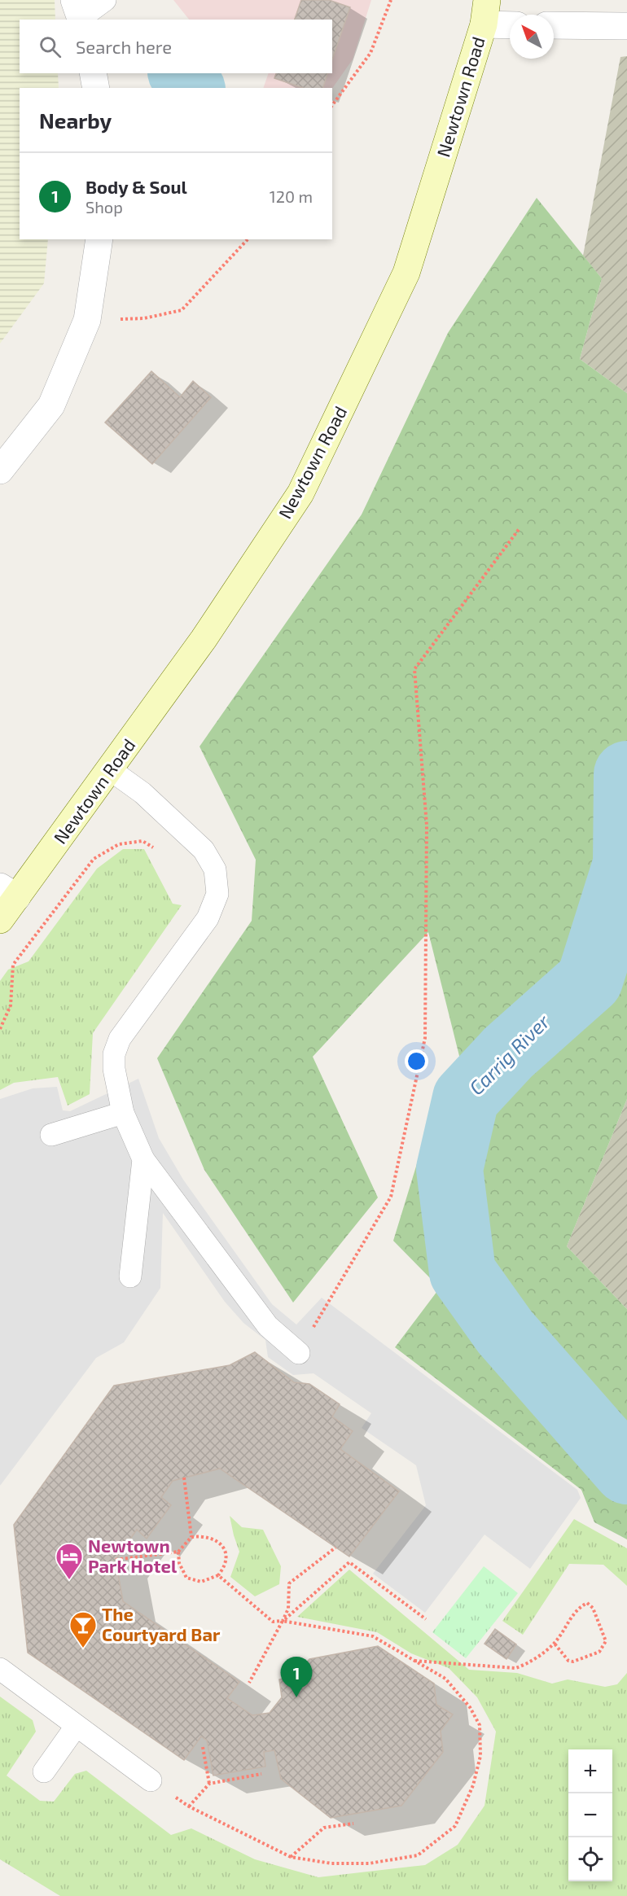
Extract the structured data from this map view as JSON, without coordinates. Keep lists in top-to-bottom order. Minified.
{"streets":{"main road":["Newtown Road"]},"water":["Carrig River"],"places":{"hotel":["Newtown Park Hotel"],"bar":["The Courtyard Bar"]},"north":"top left","page":{"search":"Search here","heading":"Nearby","list":[{"mark":"1","name":"Body & Soul","note":"Shop","value":"120 m"}],"pins":"1","map_buttons":["+","−"]}}
